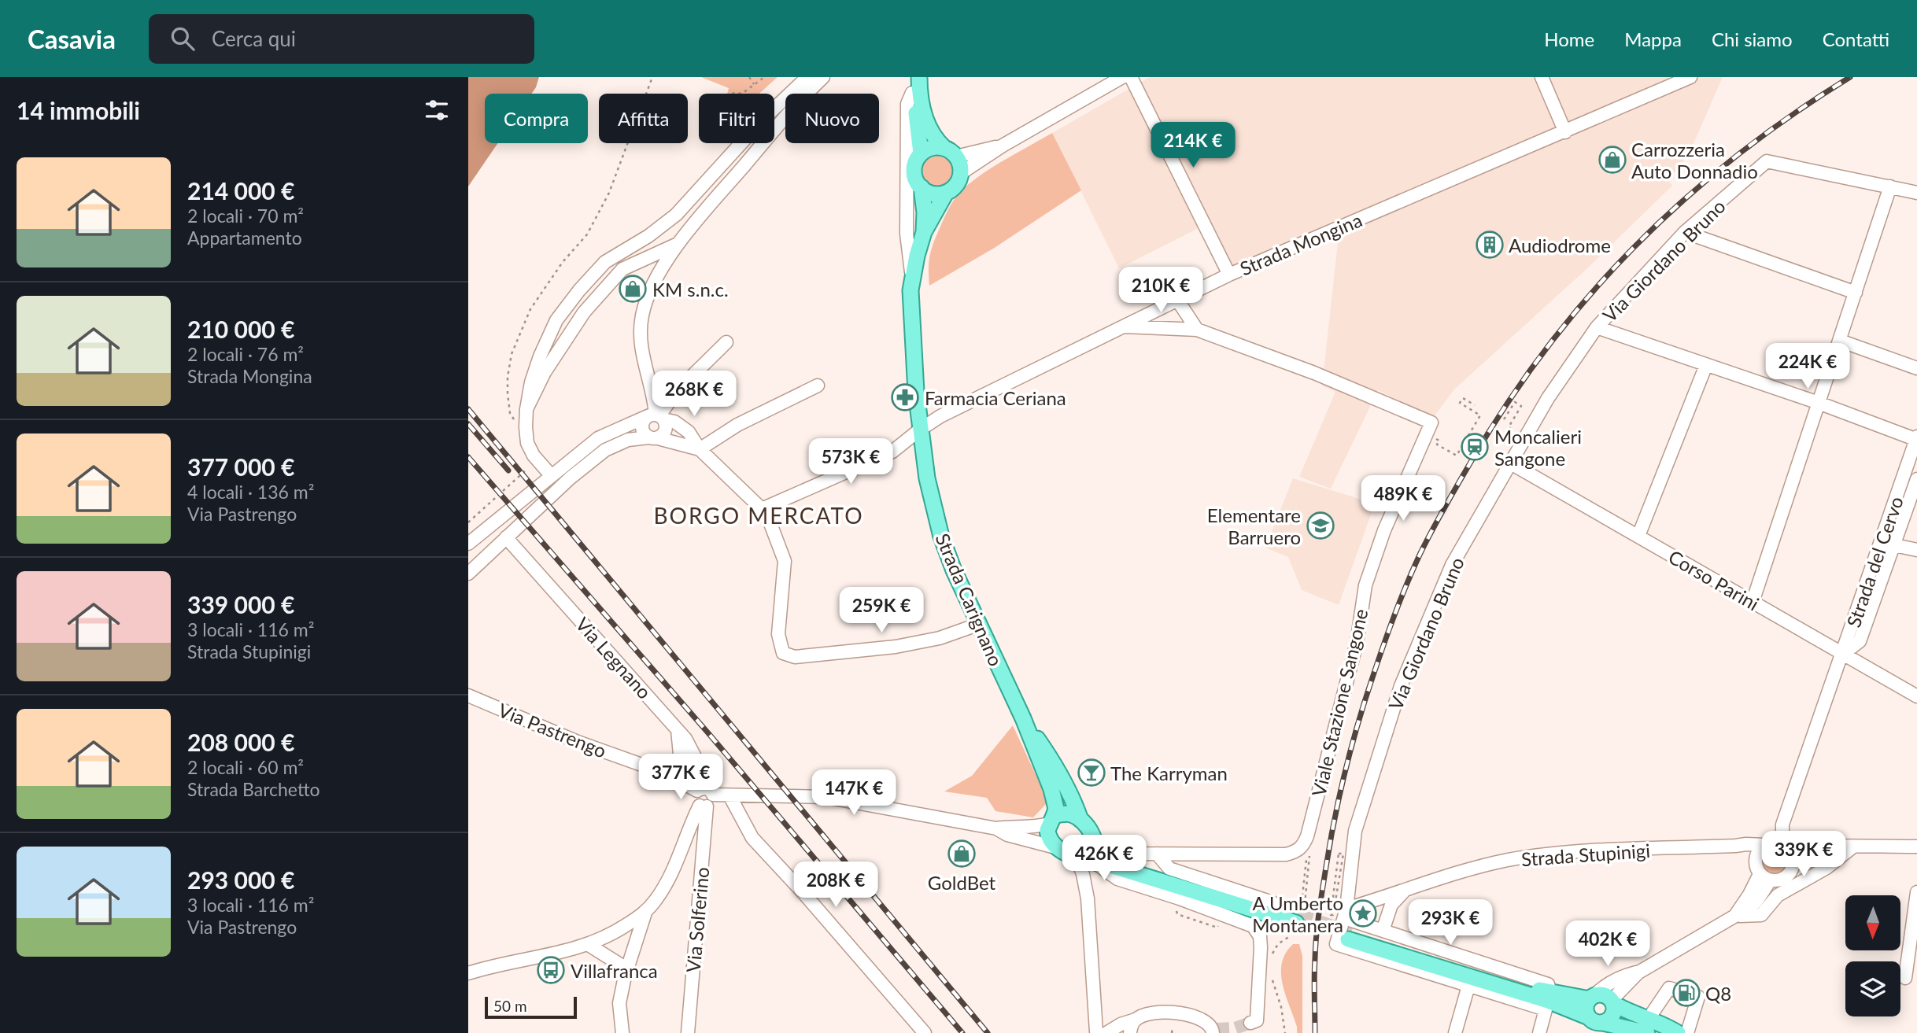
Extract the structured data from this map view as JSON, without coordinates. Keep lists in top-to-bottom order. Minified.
{"streets":{"main road":["Strada Carignano","Via Pastrengo"],"street":["Strada Mongina","Via Giordano Bruno","Strada del Cervo","Corso Parini","Via Legnano","Viale Stazione Sangone","Strada Stupinigi","Via Solferino"]},"crossings":[["Strada Mongina","Strada Carignano"],["Via Giordano Bruno","Corso Parini"],["Via Giordano Bruno","Strada Stupinigi"],["Strada del Cervo","Corso Parini"],["Strada del Cervo","Strada Stupinigi"],["Strada Carignano","Via Pastrengo"],["Via Legnano","Via Pastrengo"],["Via Legnano","Via Solferino"],["Viale Stazione Sangone","Via Pastrengo"],["Via Pastrengo","Via Solferino"]],"districts":["BORGO MERCATO"],"places":{"shop":["Carrozzeria Auto Donnadio","KM s.n.c.","GoldBet"],"building":["Audiodrome"],"pharmacy":["Farmacia Ceriana"],"station":["Moncalieri Sangone"],"school or university":["Elementare Barruero"],"bar":["The Karryman"],"place":["A Umberto Montanera"],"bus stop":["Villafranca"],"fuel station":["Q8"]},"scale_bar":"50 m","north":"bottom","page":{"header":"Casavia","search":"Cerca qui","nav":["Home","Mappa","Chi siamo","Contatti"],"heading":"14 immobili","chip":["Compra","Affitta","Filtri","Nuovo"],"price":["214K €","210K €","224K €","268K €","573K €","489K €","259K €","377K €","147K €","339K €","426K €","208K €","293K €","402K €"],"list":[{"name":"214 000 €","note":"2 locali · 70 m² · Appartamento"},{"name":"210 000 €","note":"2 locali · 76 m² · Strada Mongina"},{"name":"377 000 €","note":"4 locali · 136 m² · Via Pastrengo"},{"name":"339 000 €","note":"3 locali · 116 m² · Strada Stupinigi"},{"name":"208 000 €","note":"2 locali · 60 m² · Strada Barchetto"},{"name":"293 000 €","note":"3 locali · 116 m² · Via Pastrengo"}],"scale":"50 m"}}
